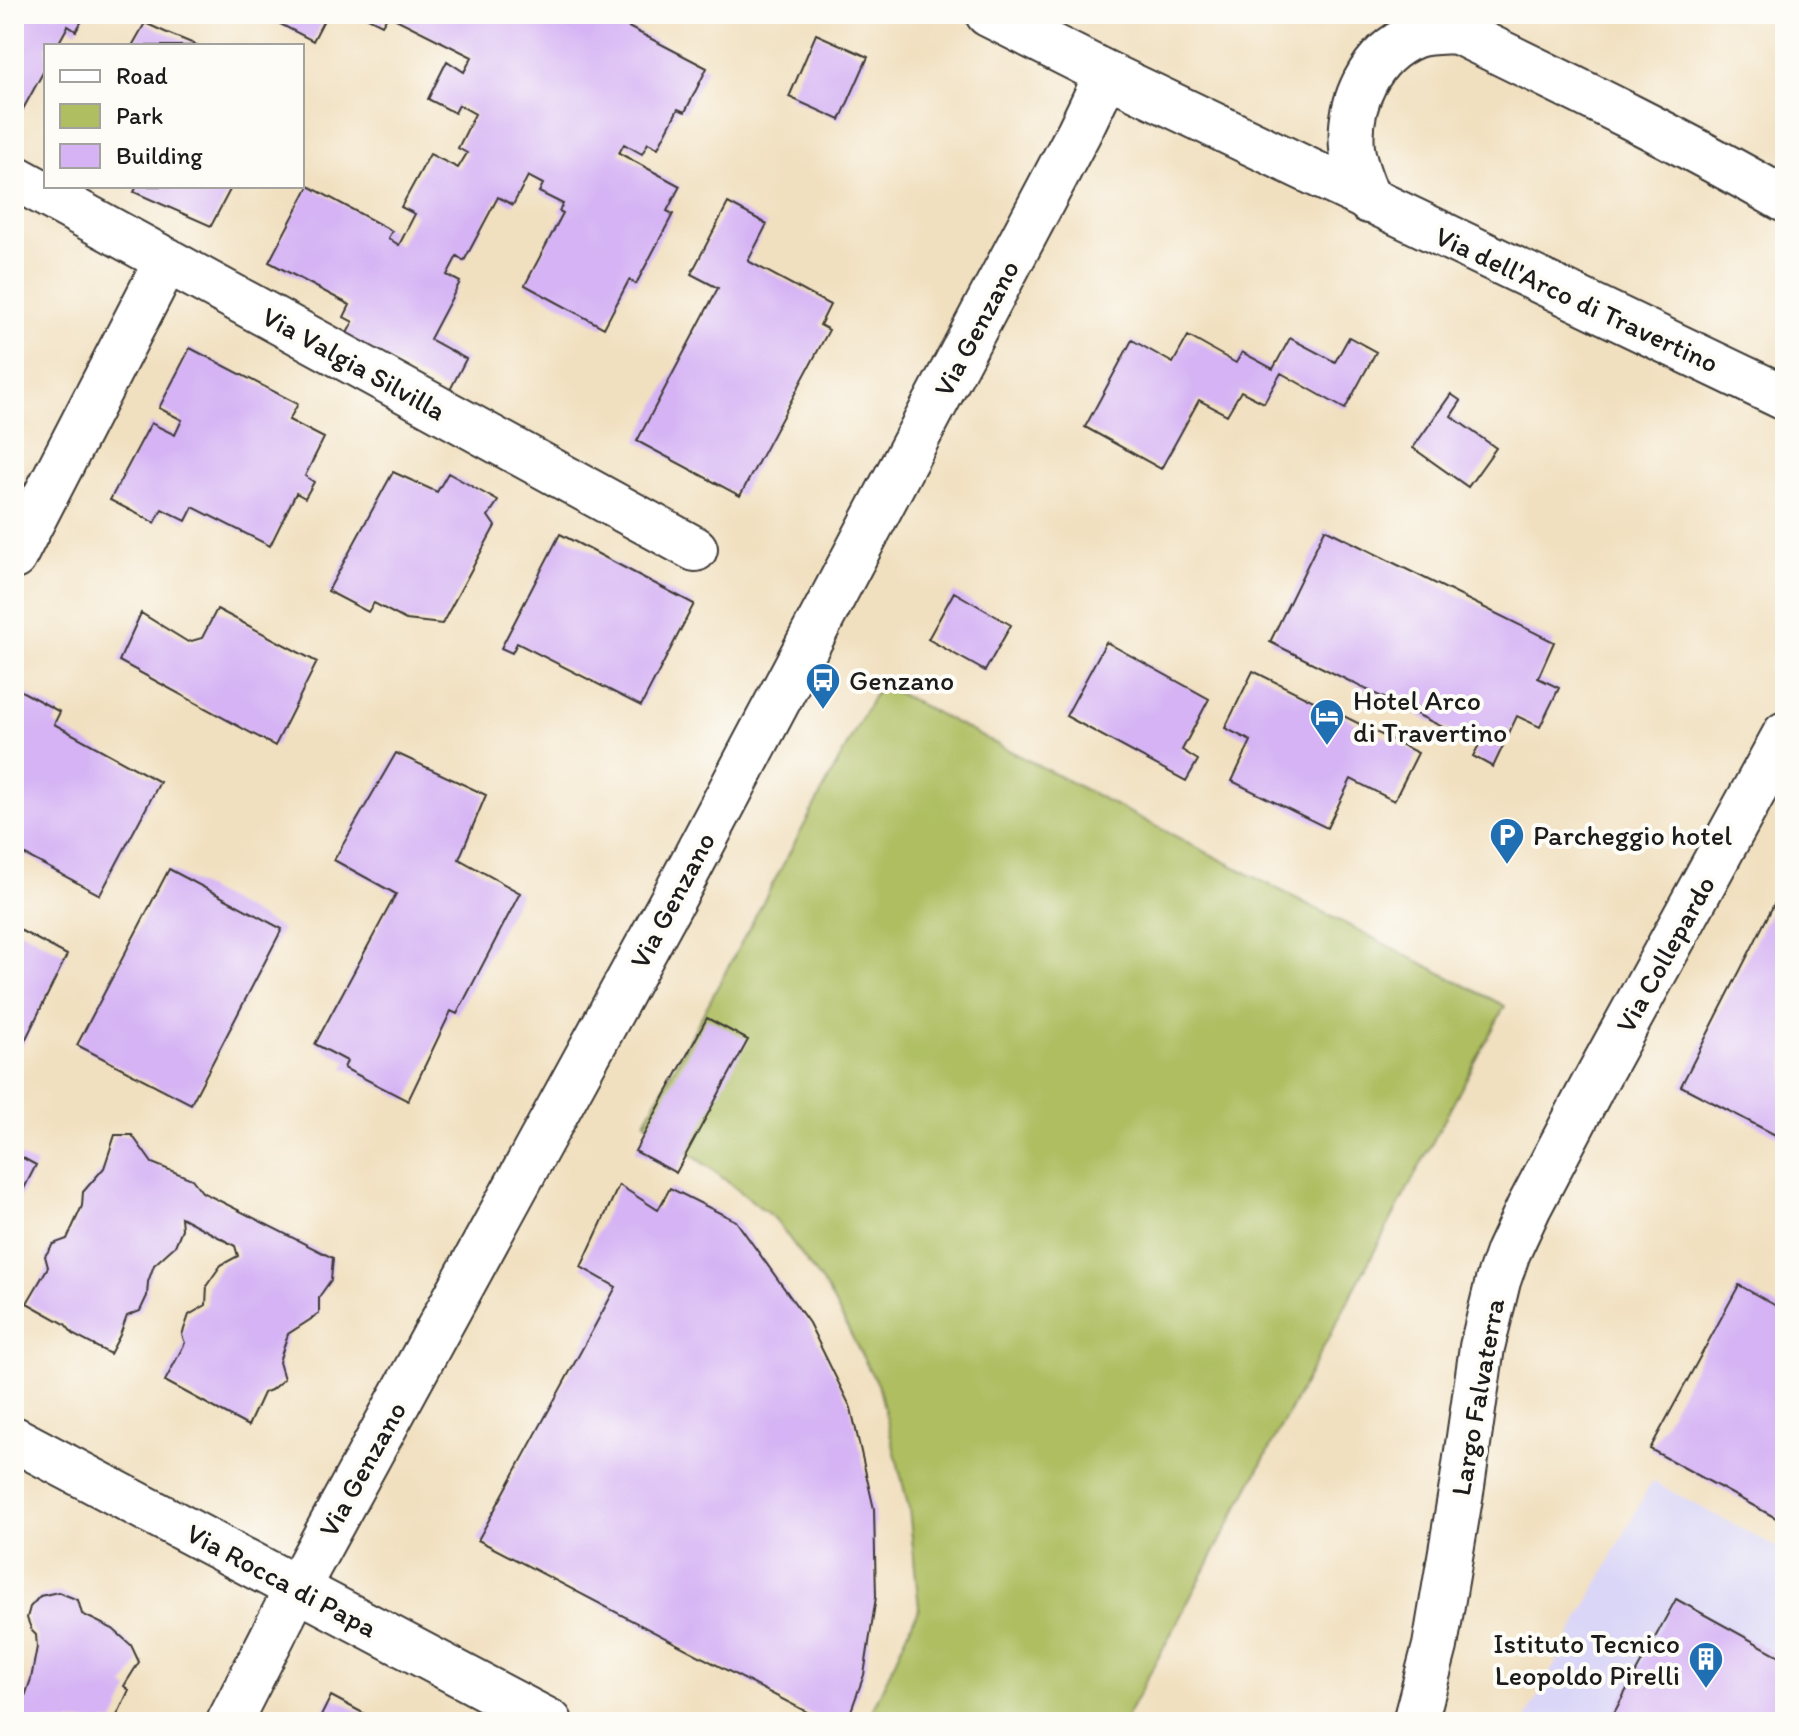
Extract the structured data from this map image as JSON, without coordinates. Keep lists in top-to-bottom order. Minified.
{"streets":{"street":["Via dell'Arco di Travertino","Via Genzano","Via Valgia Silvilla","Via Collepardo","Largo Falvaterra","Via Rocca di Papa"]},"crossings":[["Via dell'Arco di Travertino","Via Genzano"],["Via Genzano","Via Rocca di Papa"],["Via Collepardo","Largo Falvaterra"]],"places":{"bus stop":["Genzano"],"hotel":["Hotel Arco di Travertino"],"parking":["Parcheggio hotel"],"building":["Istituto Tecnico Leopoldo Pirelli"]},"legend":["Road","Park","Building"]}
